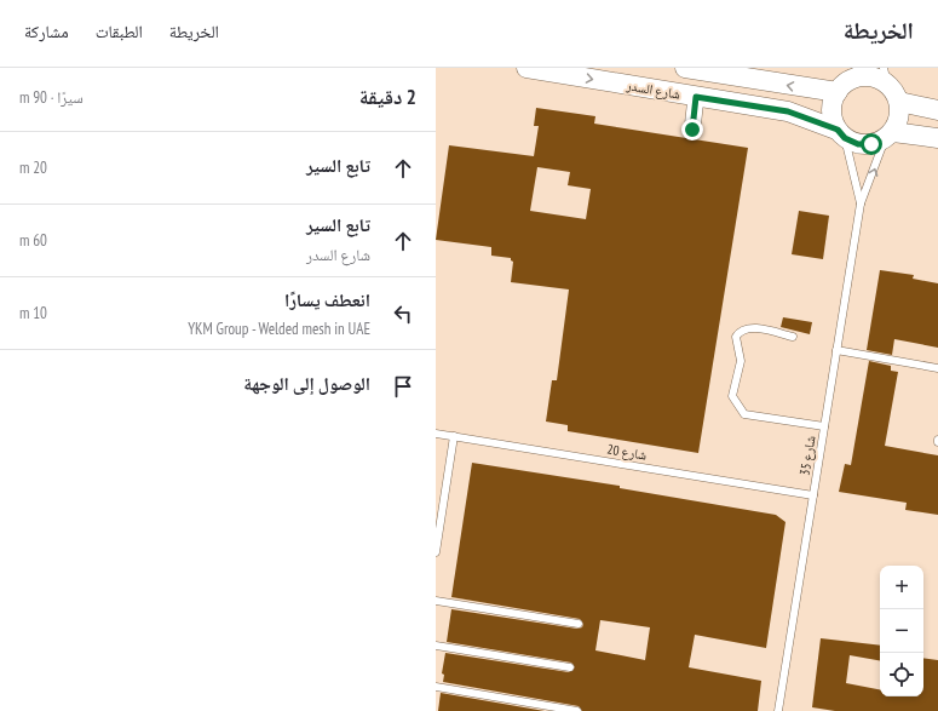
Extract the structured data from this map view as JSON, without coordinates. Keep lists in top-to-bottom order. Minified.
{"streets":{"street":["شارع السدر"],"lane":["شارع 20","شارع 35"]},"crossings":[["شارع السدر","شارع 35"],["شارع 20","شارع 35"]],"page":{"header":"الخريطة","nav":["الخريطة","الطبقات","مشاركة"],"heading":["2 دقيقة","سيرًا · 90 m"],"list":[["تابع السير","20 m"],["تابع السير","شارع السدر","60 m"],["انعطف يسارًا","YKM Group - Welded mesh in UAE","10 m"],"الوصول إلى الوجهة"],"map_buttons":["+","−"]}}
